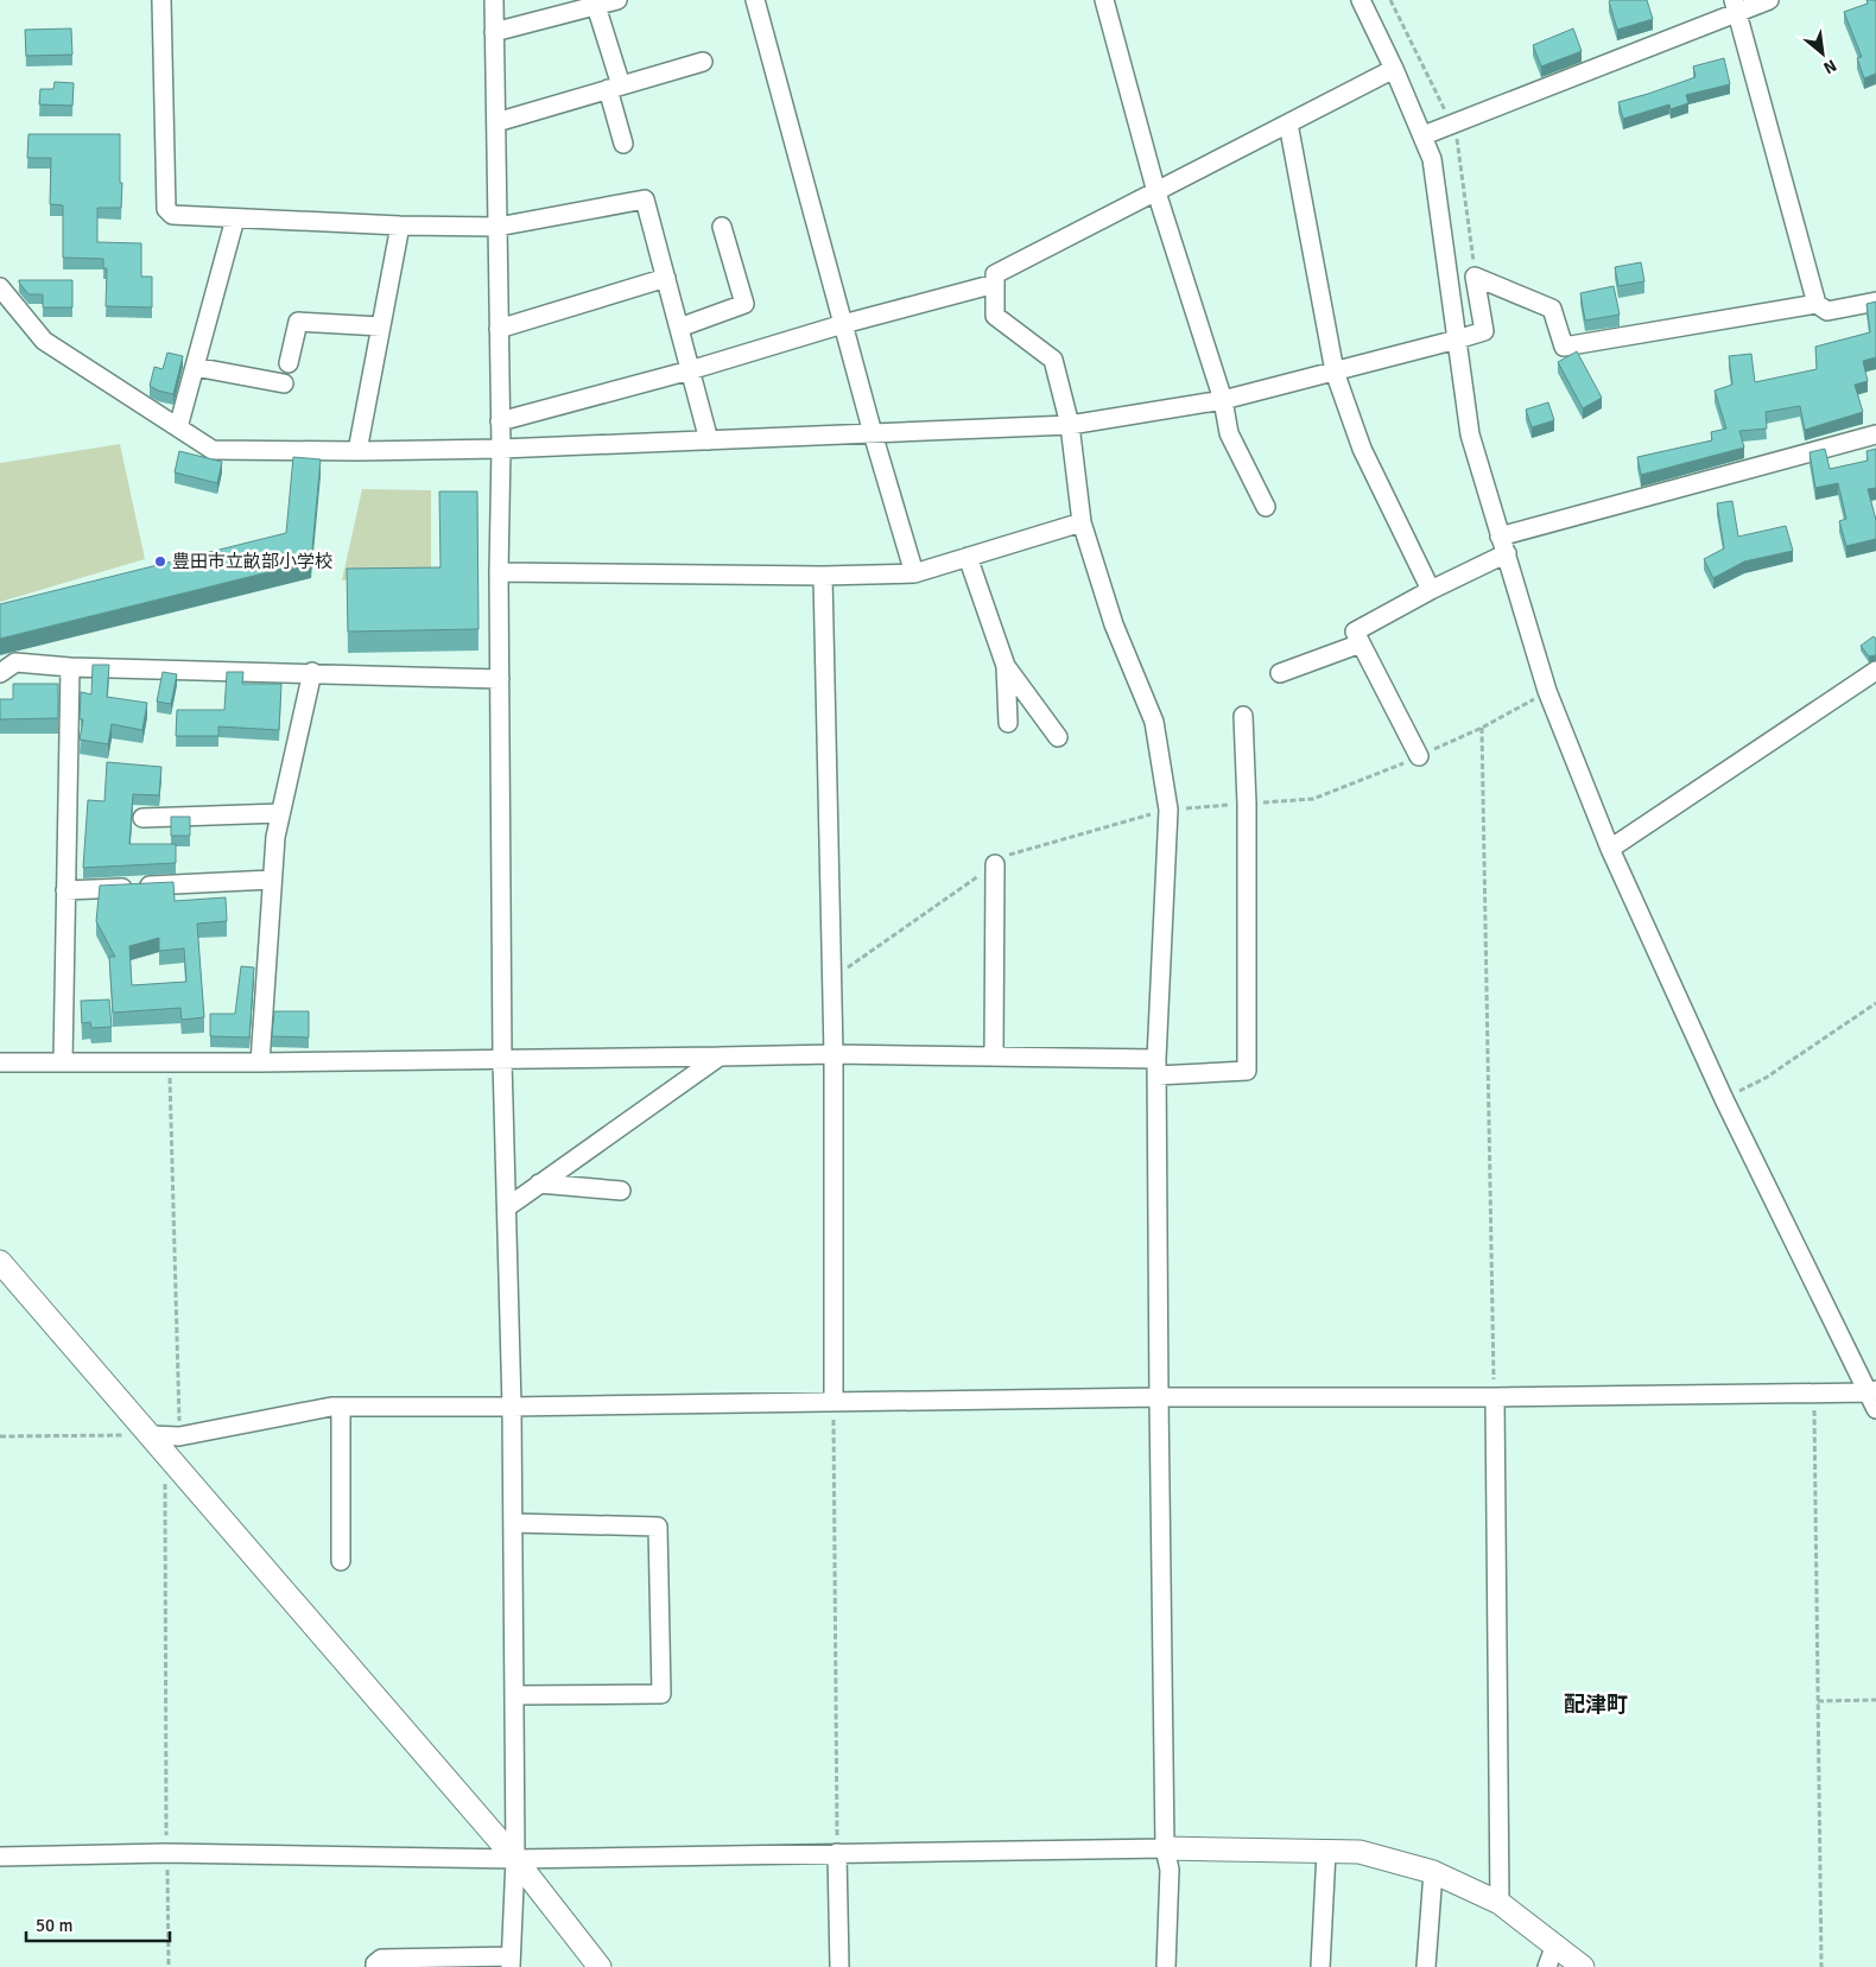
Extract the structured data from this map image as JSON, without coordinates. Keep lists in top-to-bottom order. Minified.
{"districts":["配津町"],"places":["豊田市立畝部小学校"],"scale_bar":"50 m","north":"bottom right"}
